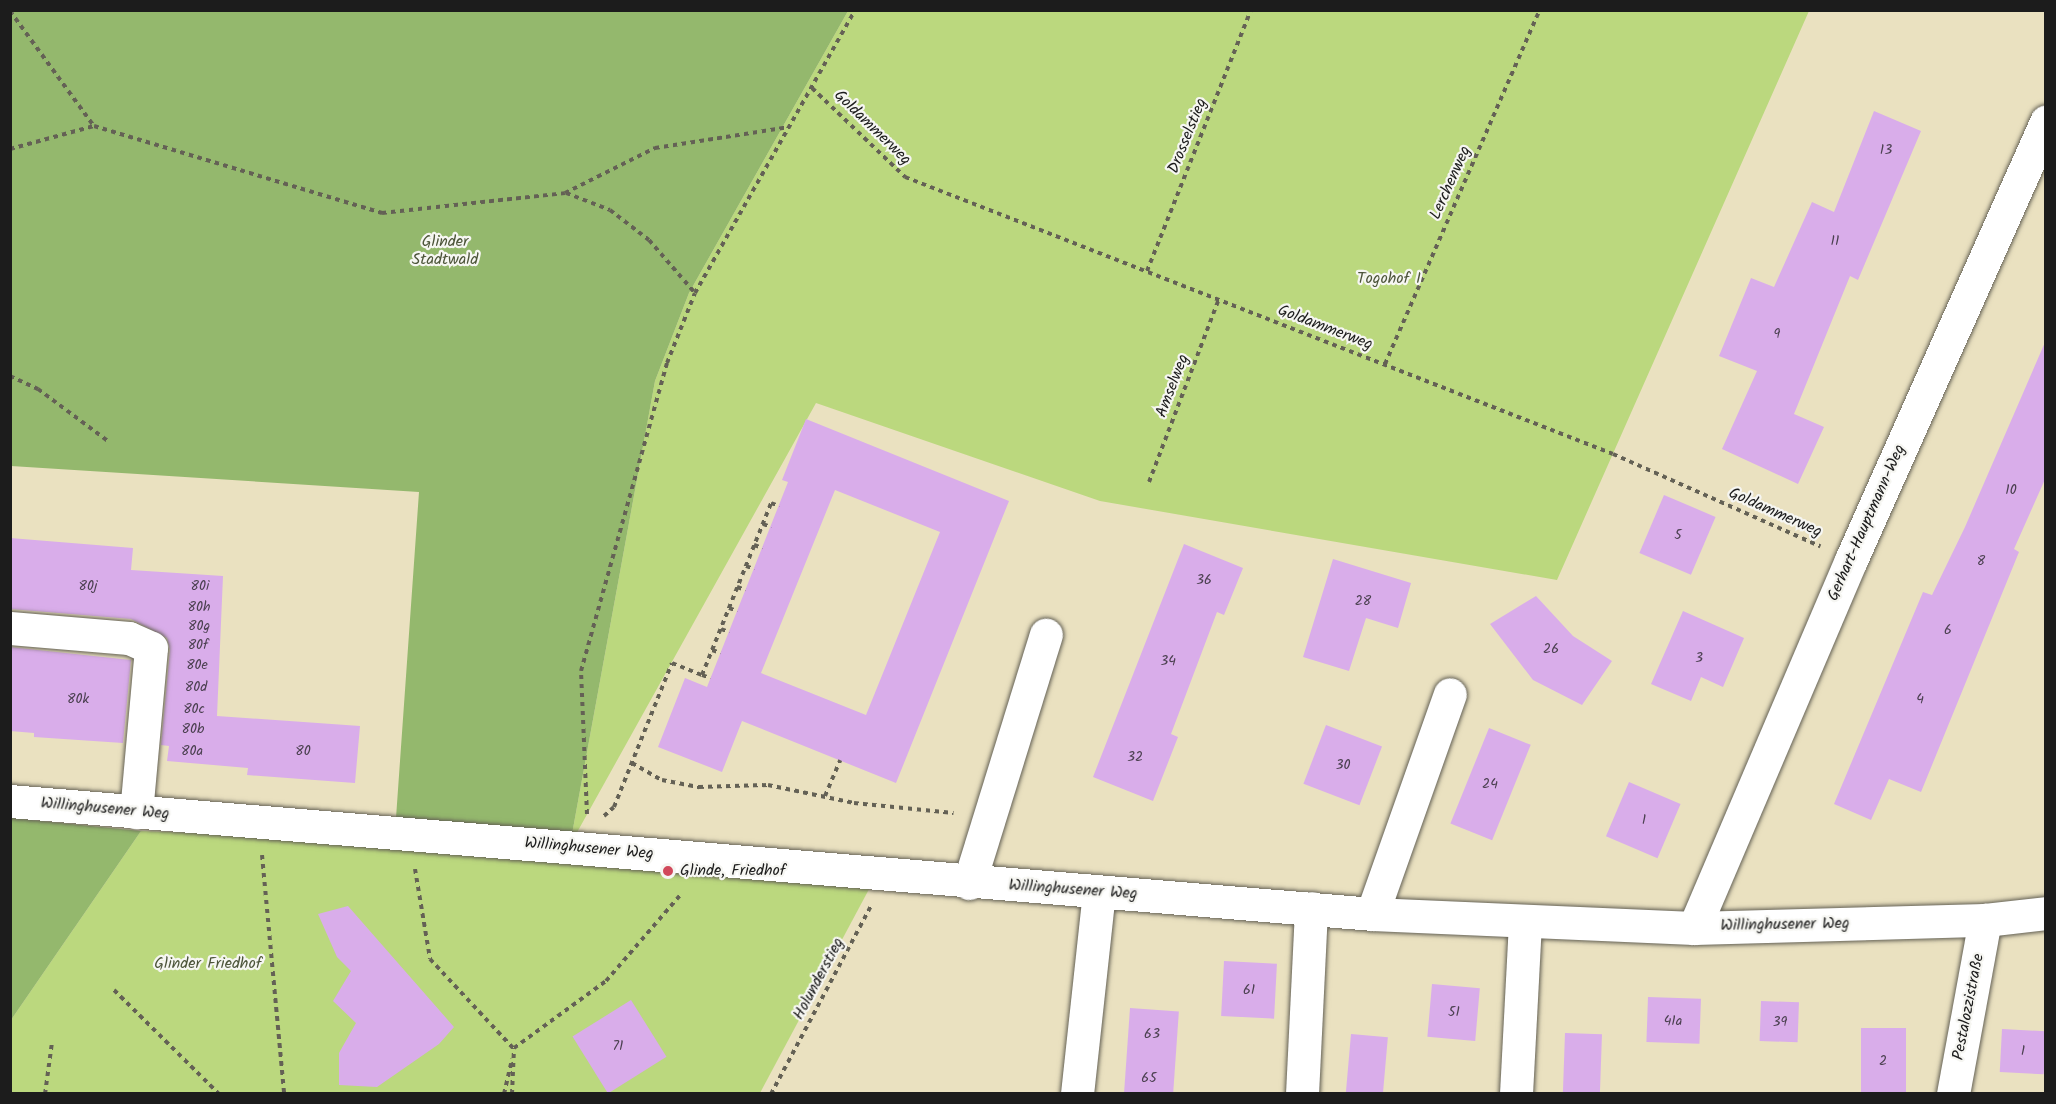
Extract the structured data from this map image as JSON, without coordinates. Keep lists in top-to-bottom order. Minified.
{"streets":{"street":["Gerhart-Hauptmann-Weg","Willinghusener Weg","Pestalozzistraße"],"path":["Goldammerweg","Drosselstieg","Lerchenweg","Amselweg","Holunderstieg"]},"crossings":[["Goldammerweg","Drosselstieg"],["Goldammerweg","Lerchenweg"],["Goldammerweg","Amselweg"],["Goldammerweg","Gerhart-Hauptmann-Weg"],["Gerhart-Hauptmann-Weg","Willinghusener Weg"],["Willinghusener Weg","Holunderstieg"],["Willinghusener Weg","Pestalozzistraße"]],"parks":["Glinder Stadtwald","Togohof I","Glinder Friedhof"],"places":["Glinde, Friedhof"],"house_numbers":["13","11","9","10","5","8","36","80j","80i","28","80h","80g","6","80f","26","3","34","80e","80d","80k","4","80c","80b","80a","80","32","30","24","1","61","51","41a","39","63","71","1","2","65"]}
